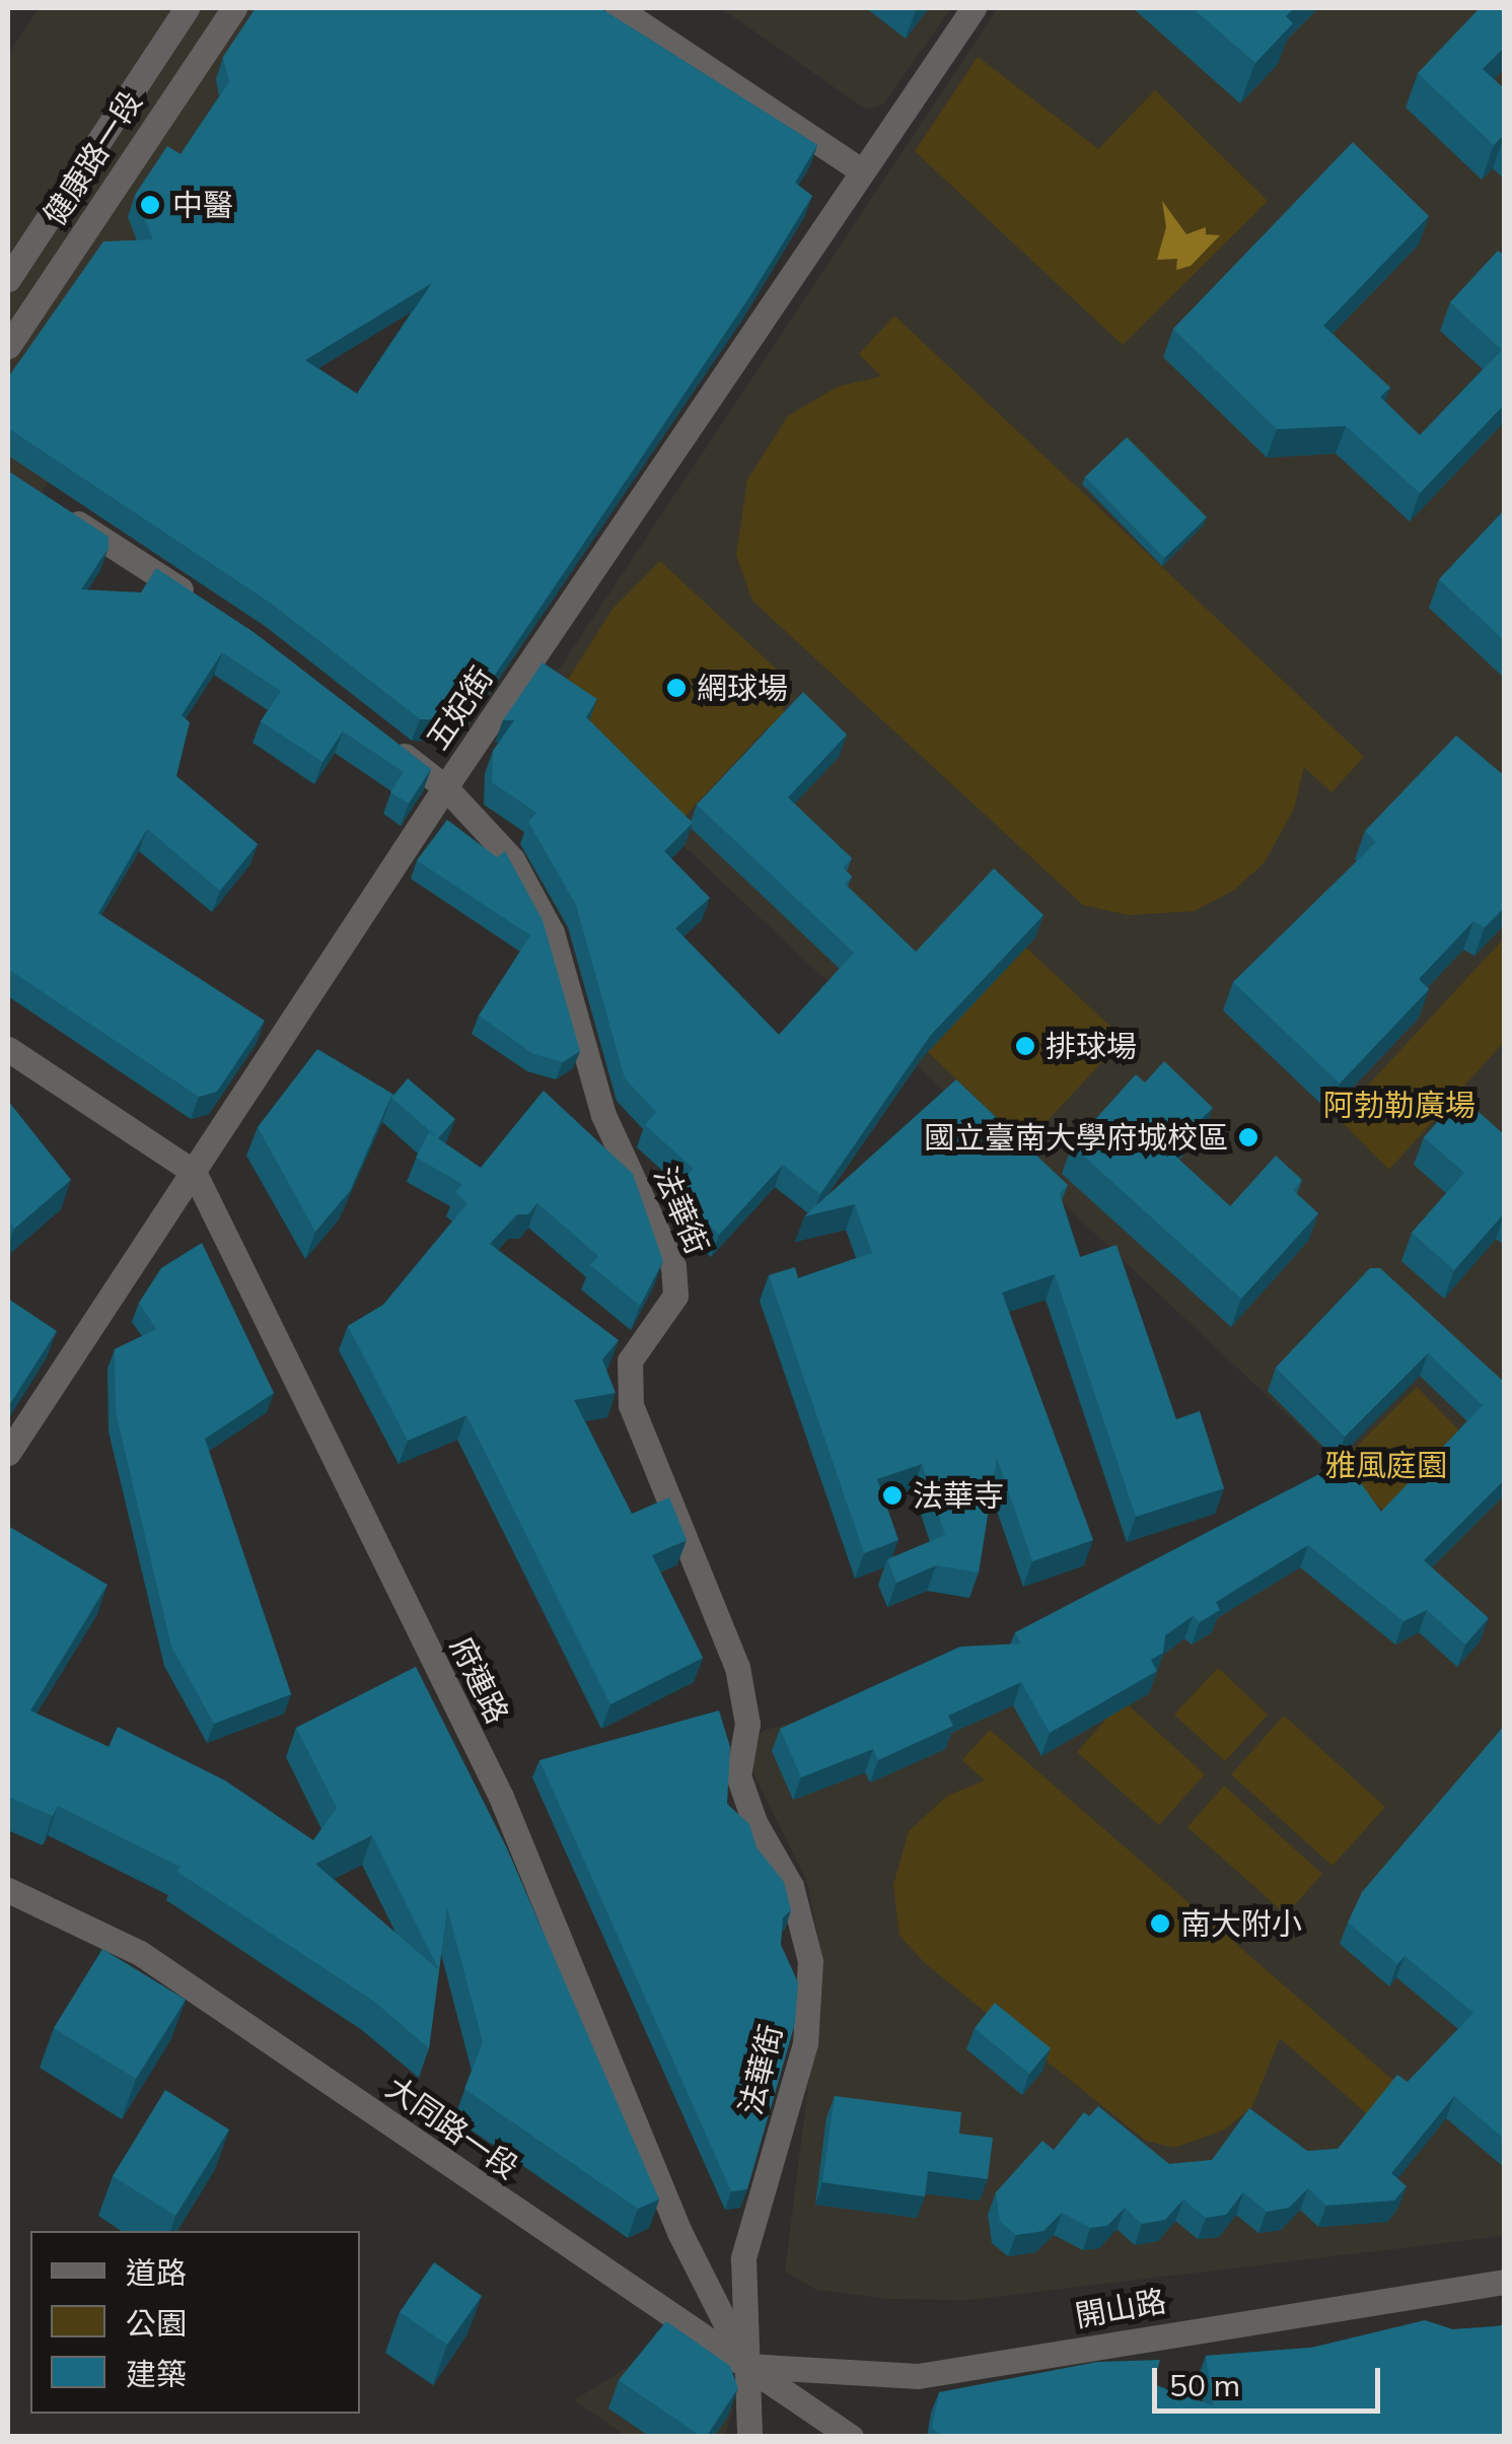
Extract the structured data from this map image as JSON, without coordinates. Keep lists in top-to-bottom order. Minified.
{"streets":{"street":["健康路一段","五妃街","法華街","府連路","大同路一段","開山路"]},"crossings":[["五妃街","法華街"],["五妃街","府連路"],["法華街","府連路"],["法華街","大同路一段"],["法華街","開山路"],["府連路","大同路一段"],["府連路","開山路"],["大同路一段","開山路"]],"parks":["阿勃勒廣場","雅風庭園"],"places":["中醫","網球場","排球場","國立臺南大學府城校區","法華寺","南大附小"],"legend":["道路","公園","建築"],"scale_bar":"50 m"}
